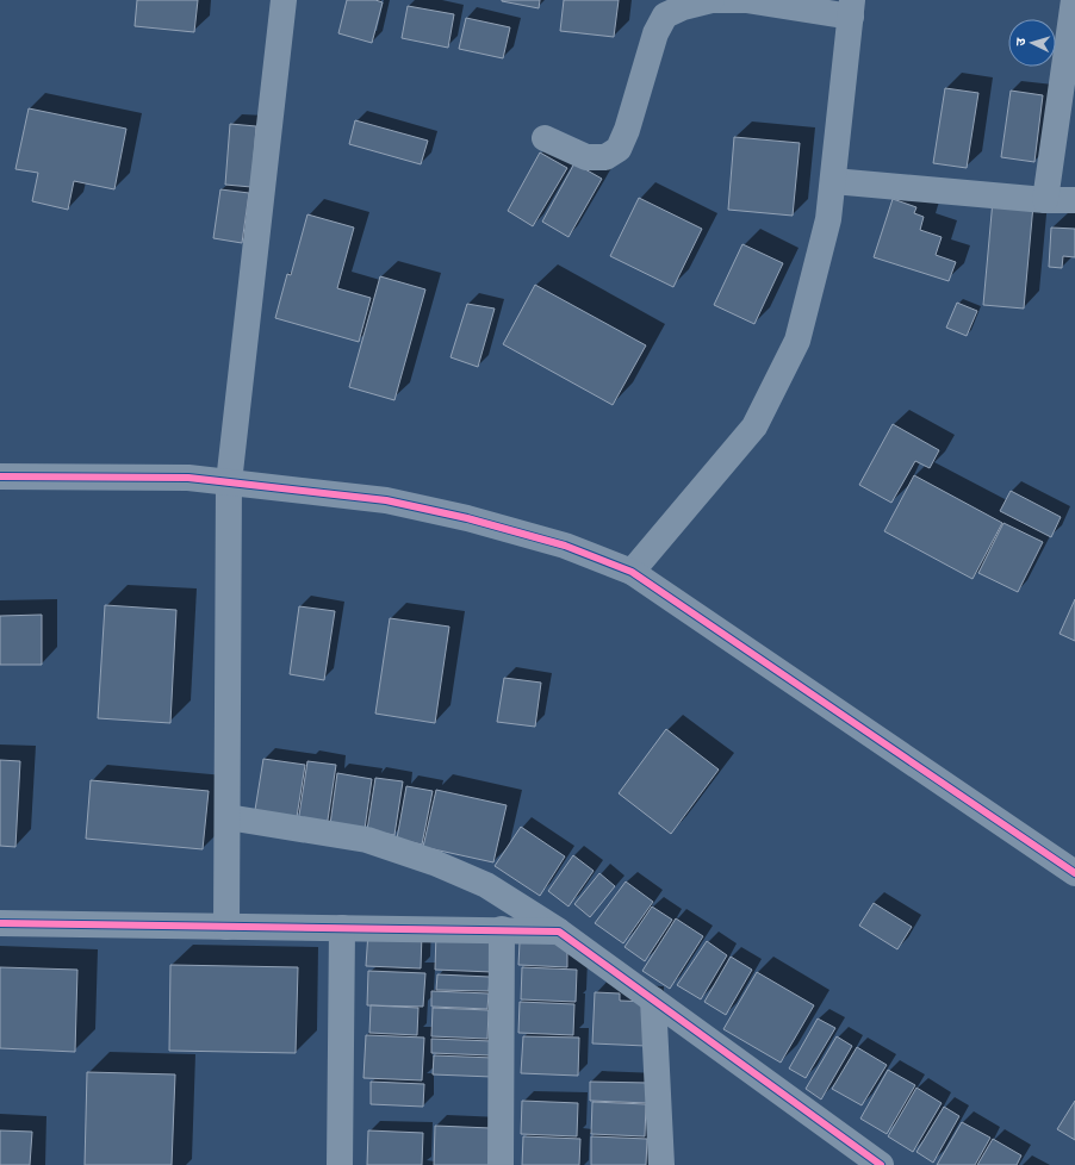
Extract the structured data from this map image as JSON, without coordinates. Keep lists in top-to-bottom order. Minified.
{"north":"left"}
